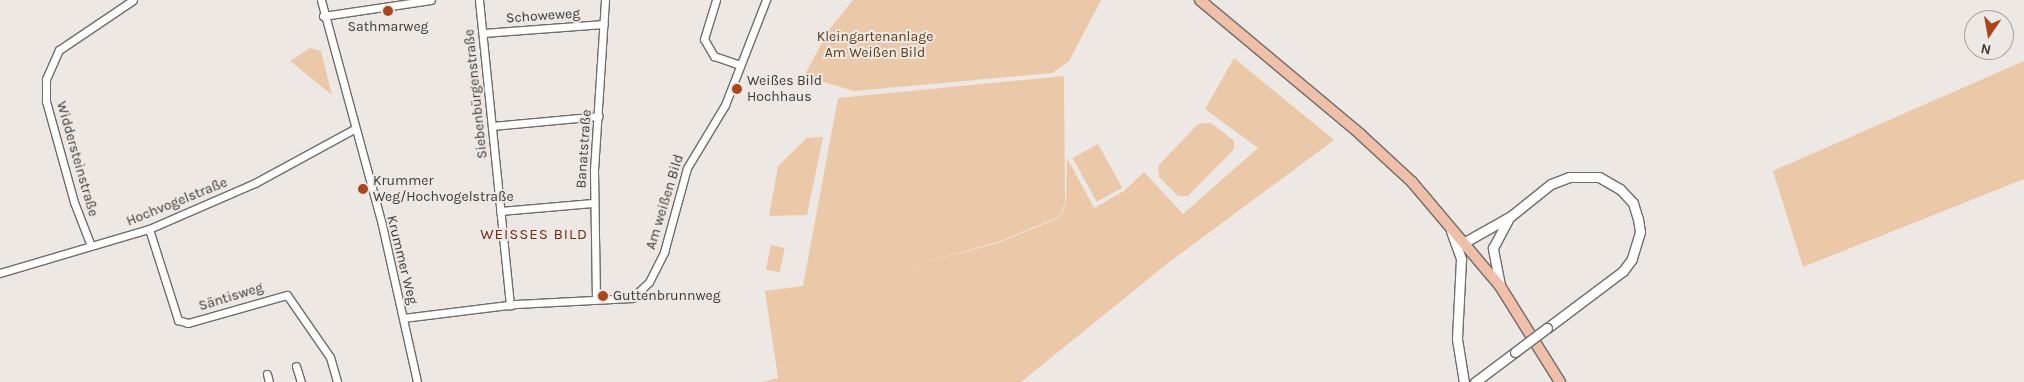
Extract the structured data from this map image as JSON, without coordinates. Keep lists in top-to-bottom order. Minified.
{"streets":{"street":["Schoweweg","Siebenbürgenstraße","Banatstraße","Widdersteinstraße","Hochvogelstraße","Am weißen Bild","Krummer Weg","Säntisweg"]},"crossings":[["Schoweweg","Siebenbürgenstraße"],["Schoweweg","Banatstraße"],["Banatstraße","Am weißen Bild"],["Widdersteinstraße","Hochvogelstraße"],["Hochvogelstraße","Krummer Weg"],["Hochvogelstraße","Säntisweg"]],"districts":["WEISSES BILD"],"parks":["Kleingartenanlage Am Weißen Bild"],"places":["Sathmarweg","Weißes Bild Hochhaus","Krummer Weg/Hochvogelstraße","Guttenbrunnweg"],"north":"bottom"}
